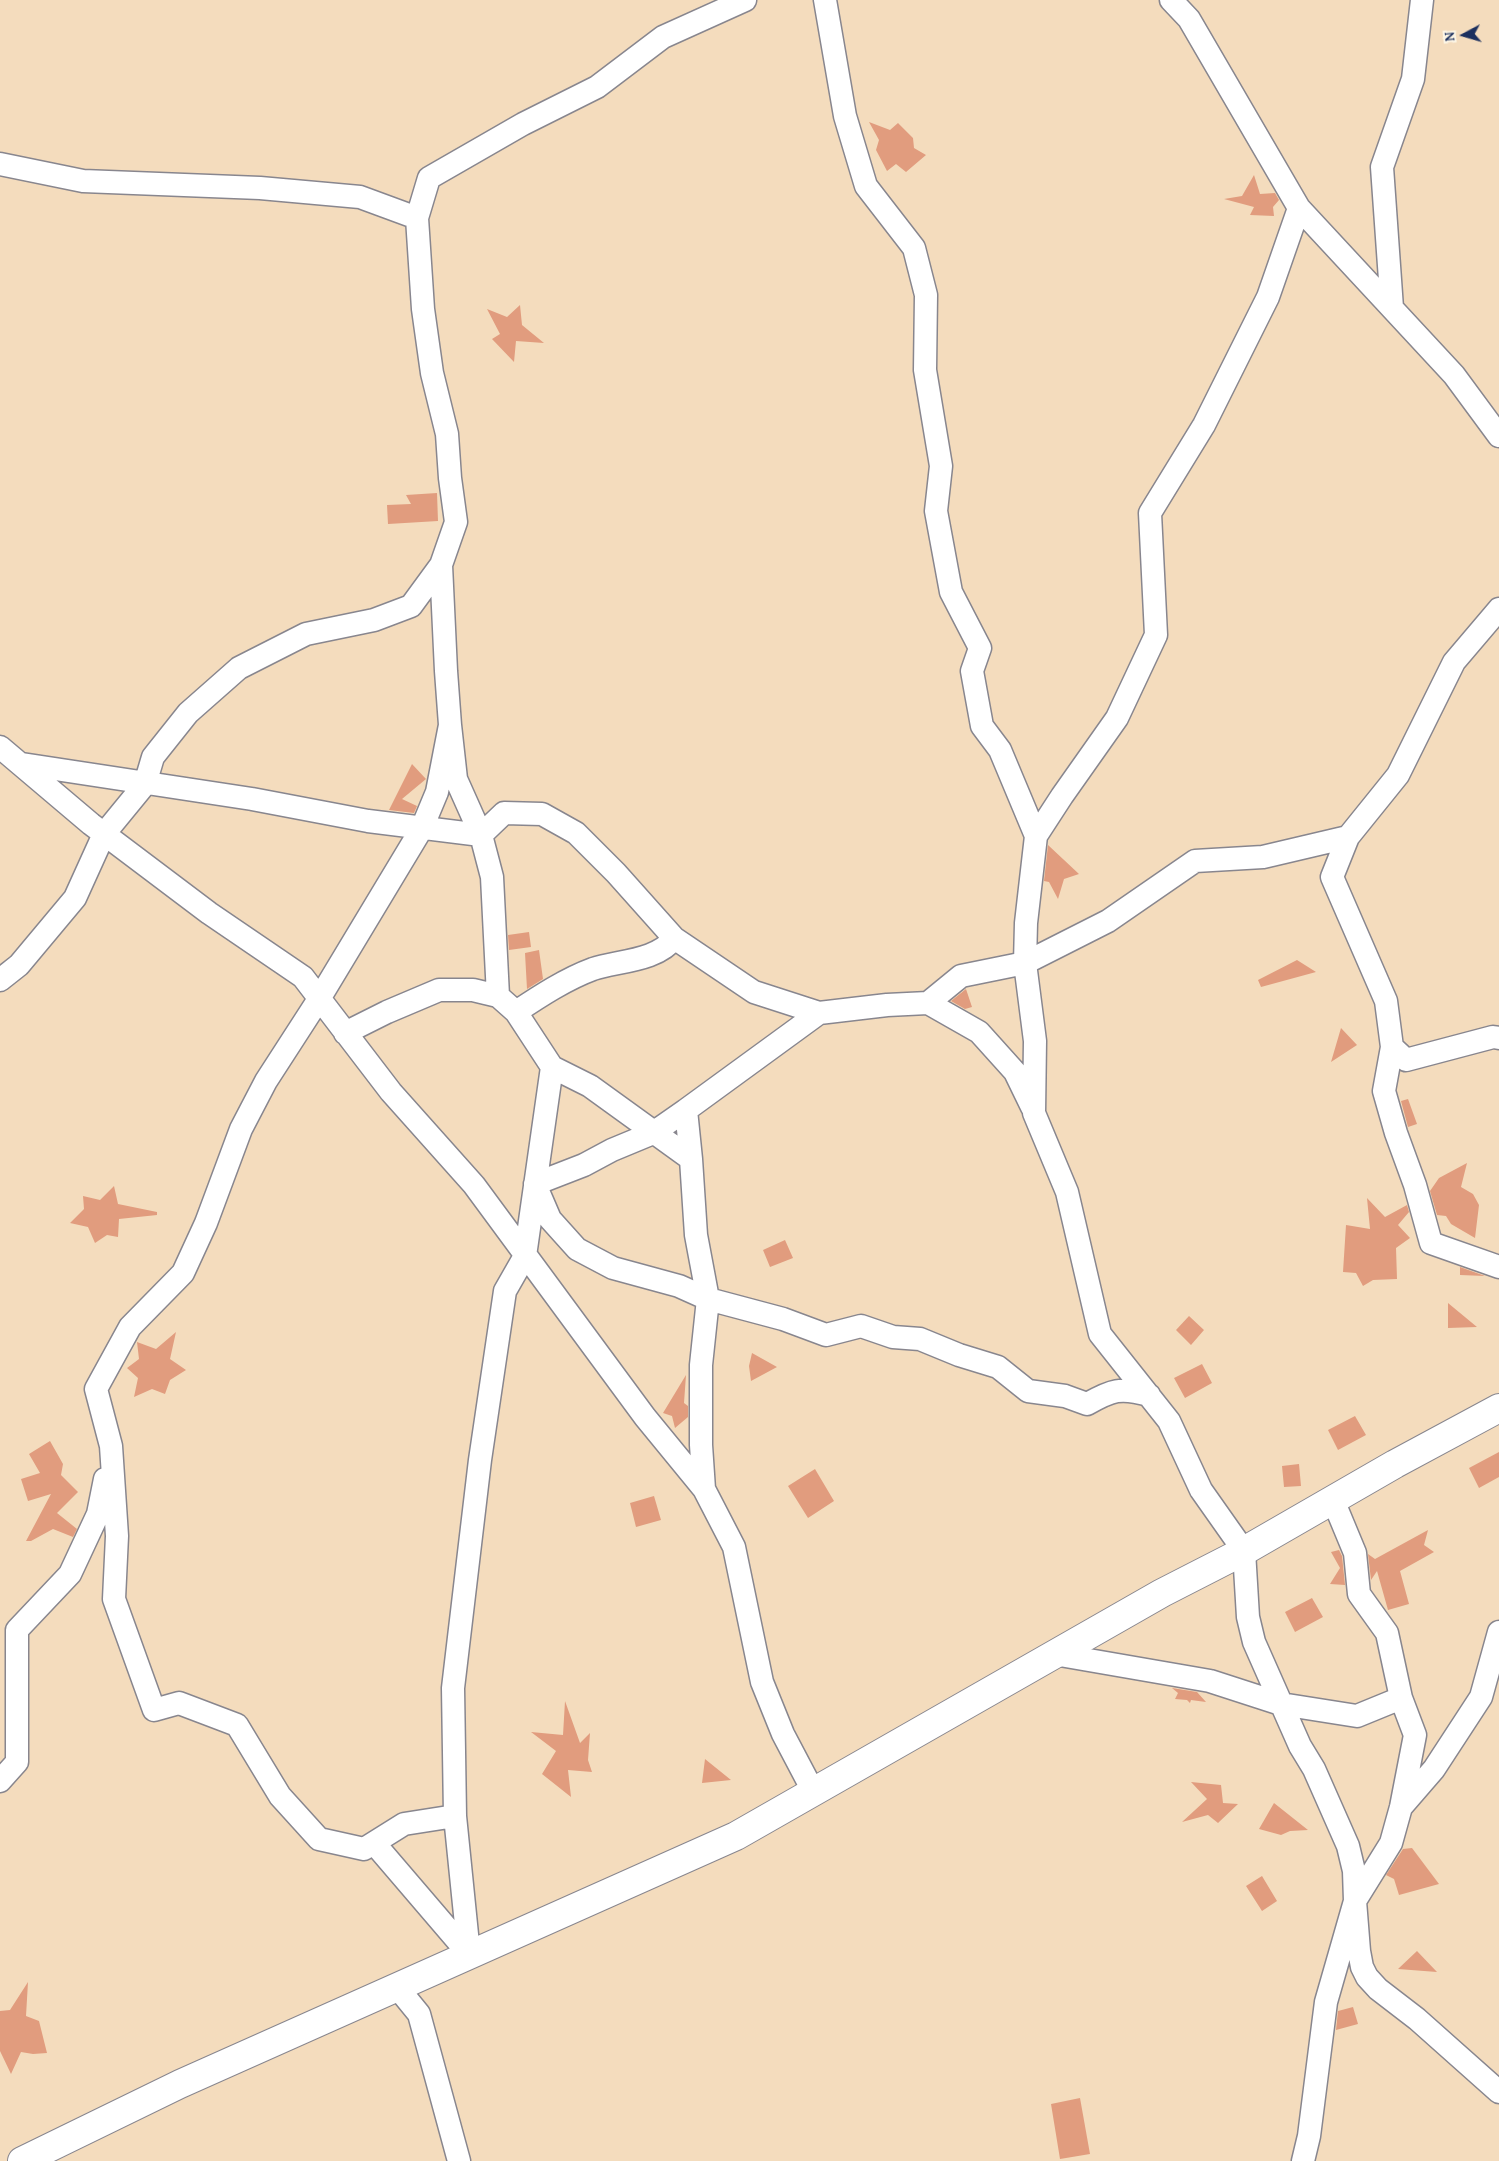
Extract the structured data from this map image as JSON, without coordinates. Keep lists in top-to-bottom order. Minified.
{"north":"left"}
